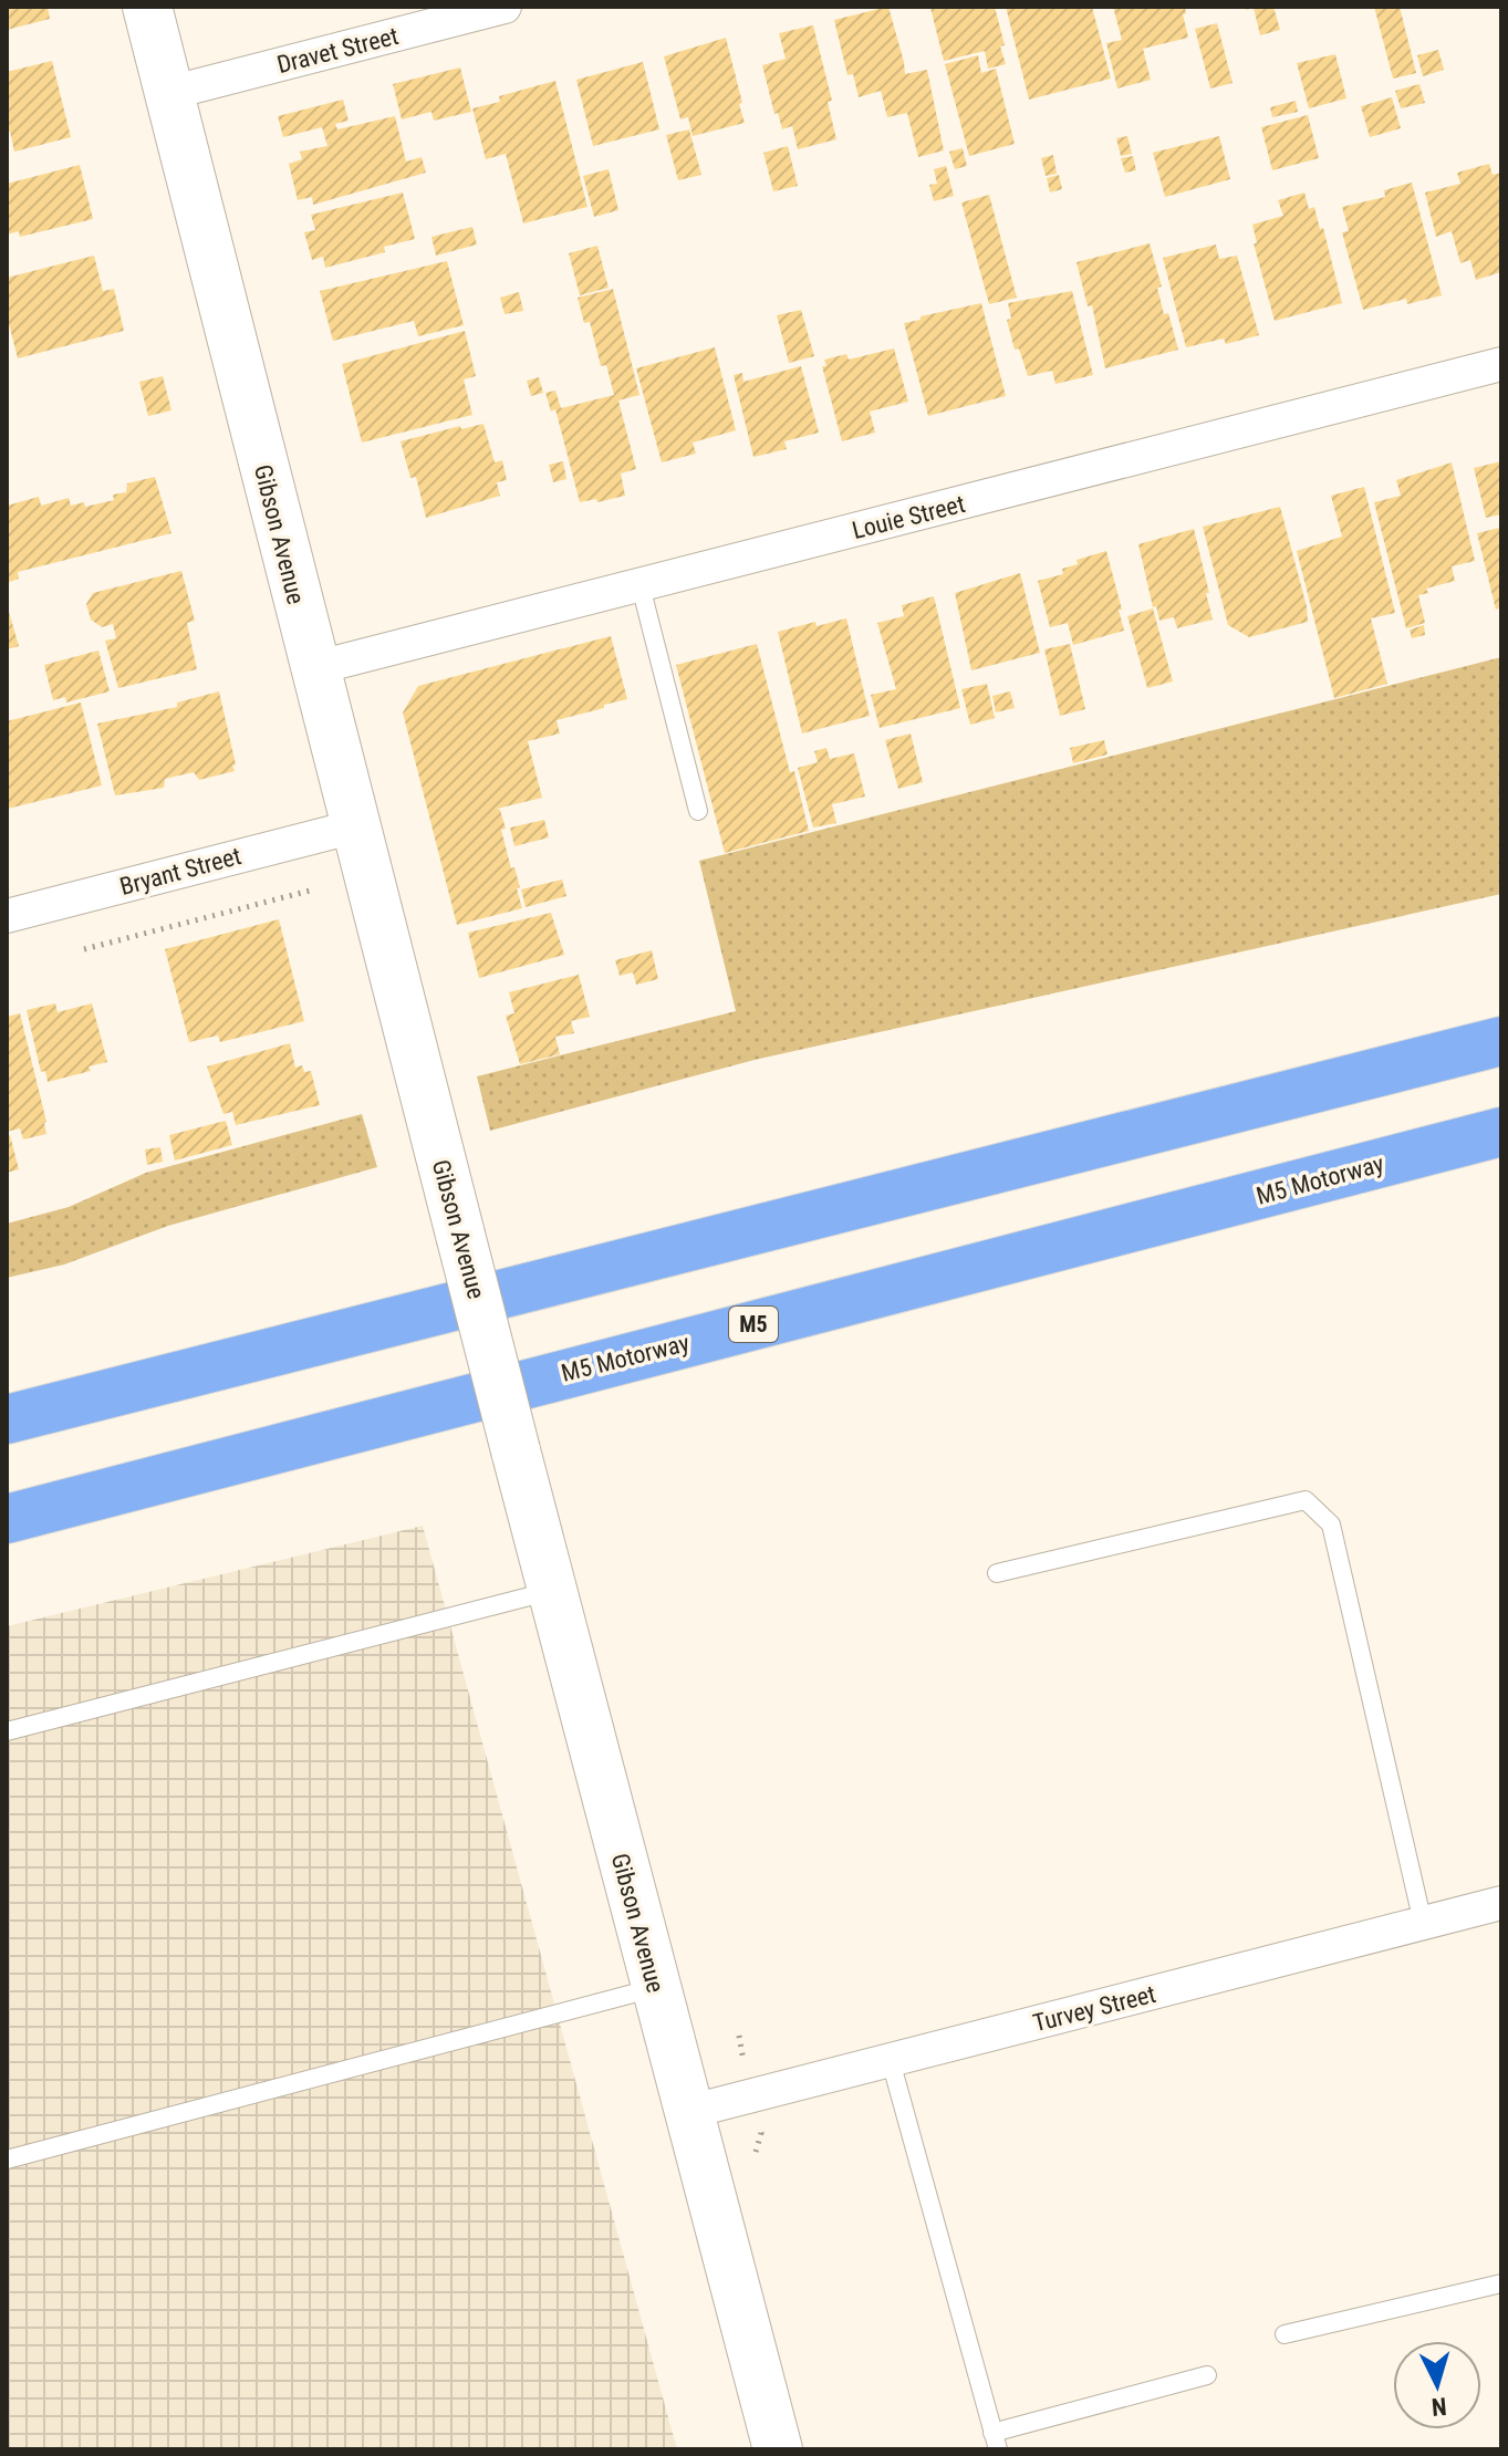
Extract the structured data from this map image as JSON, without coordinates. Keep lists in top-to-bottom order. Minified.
{"streets":{"highway":["M5 Motorway","M5"],"main road":["Gibson Avenue"],"street":["Dravet Street","Louie Street","Bryant Street","Turvey Street"]},"crossings":[["Dravet Street","Gibson Avenue"],["Louie Street","Gibson Avenue"],["Gibson Avenue","Bryant Street"],["Gibson Avenue","Turvey Street"]],"north":"bottom"}
